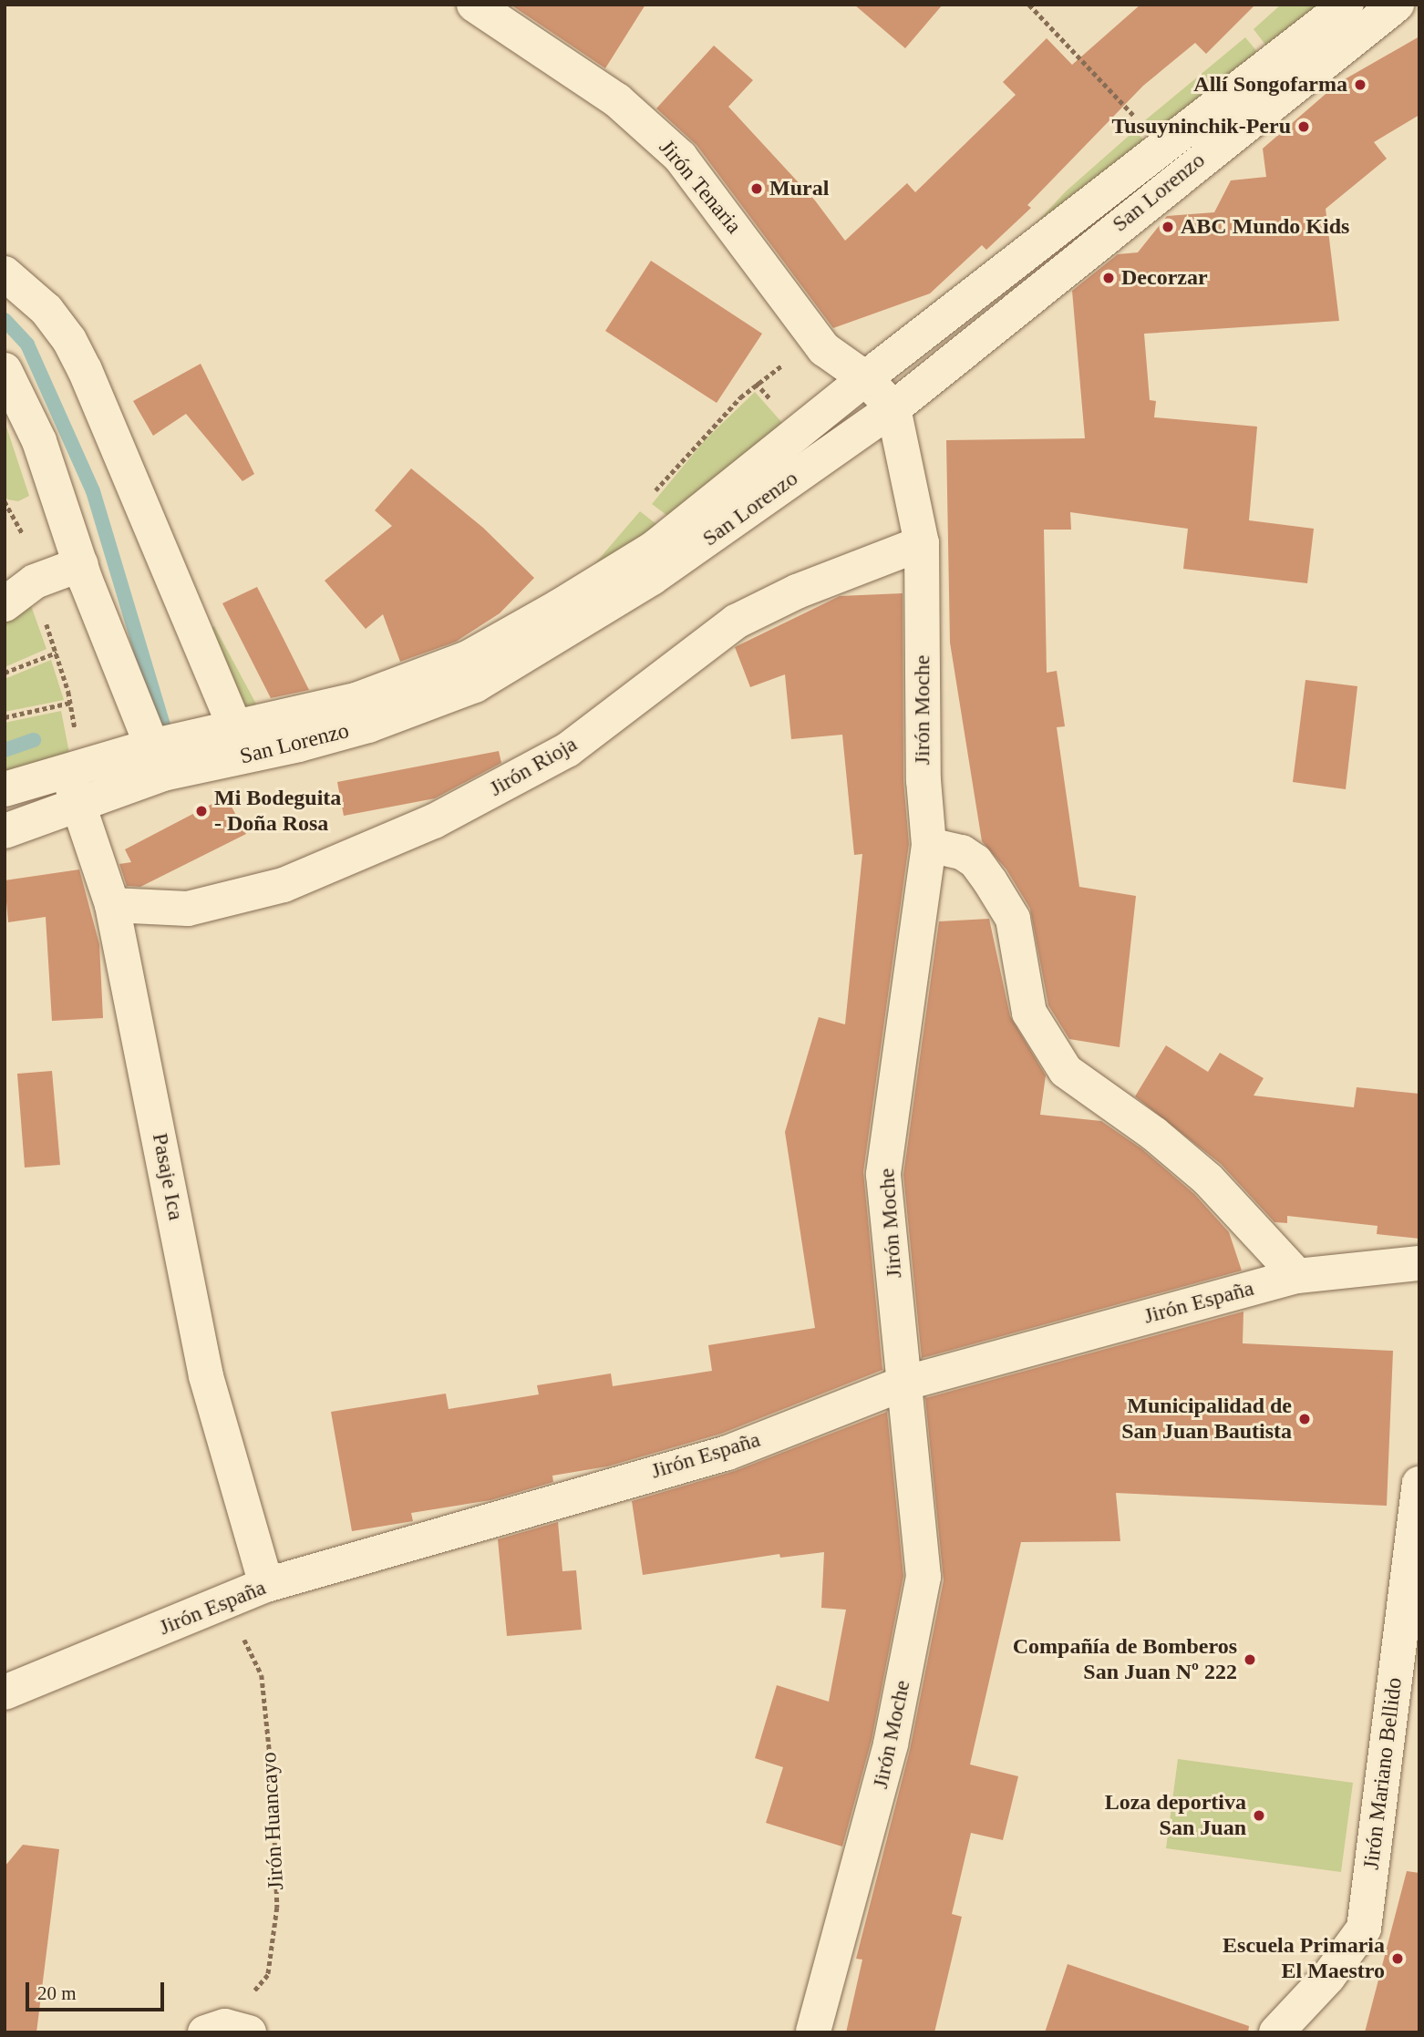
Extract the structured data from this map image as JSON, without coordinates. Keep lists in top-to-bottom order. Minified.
{"streets":{"street":["Jirón Tenaria","San Lorenzo","Jirón Moche","Jirón Rioja","Pasaje Ica","Jirón España","Jirón Mariano Bellido"],"path":["Jirón Huancayo"]},"crossings":[["Jirón Tenaria","San Lorenzo"],["San Lorenzo","Jirón Moche"],["San Lorenzo","Pasaje Ica"],["Jirón Moche","Jirón Rioja"],["Jirón Moche","Jirón España"],["Jirón Rioja","Pasaje Ica"],["Pasaje Ica","Jirón España"],["Jirón España","Jirón Huancayo"]],"places":["Allí Songofarma","Tusuyninchik-Peru","Mural","ABC Mundo Kids","Decorzar","Mi Bodeguita - Doña Rosa","Municipalidad de San Juan Bautista","Compañía de Bomberos San Juan Nº 222","Loza deportiva San Juan","Escuela Primaria El Maestro"],"scale_bar":"20 m"}
